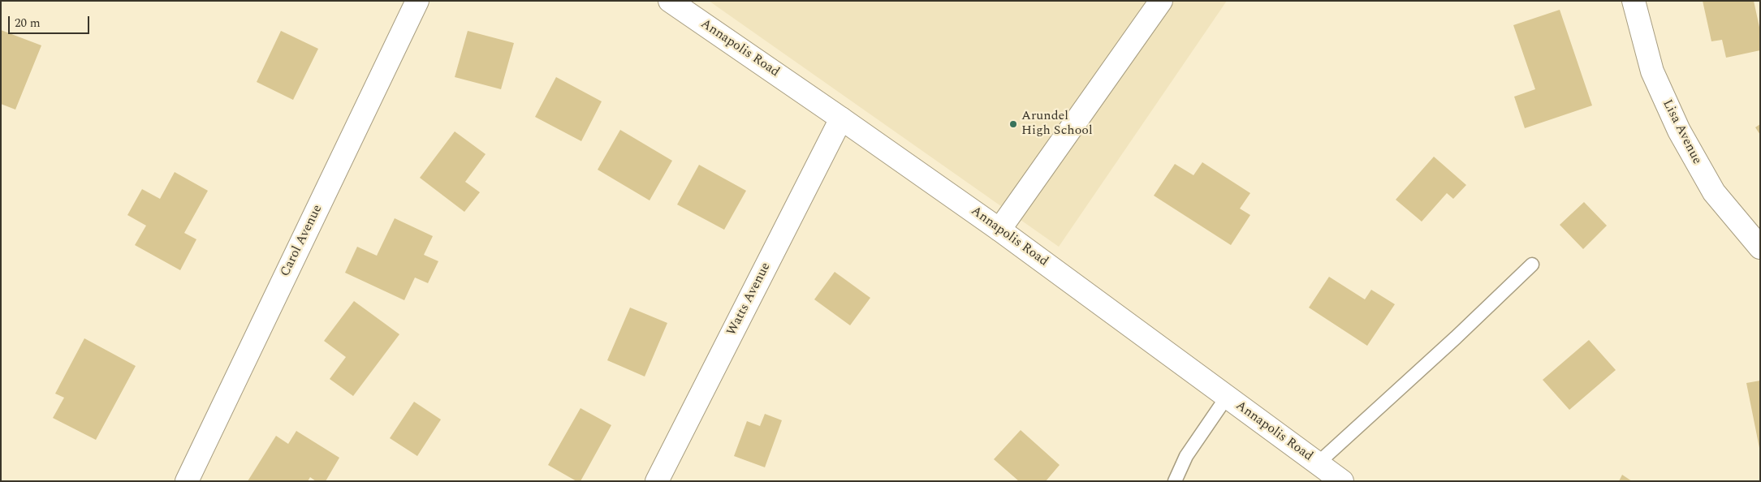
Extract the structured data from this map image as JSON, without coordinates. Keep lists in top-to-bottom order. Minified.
{"streets":{"street":["Annapolis Road","Lisa Avenue","Carol Avenue","Watts Avenue"]},"crossings":[["Annapolis Road","Watts Avenue"]],"places":["Arundel High School"],"scale_bar":"20 m"}
